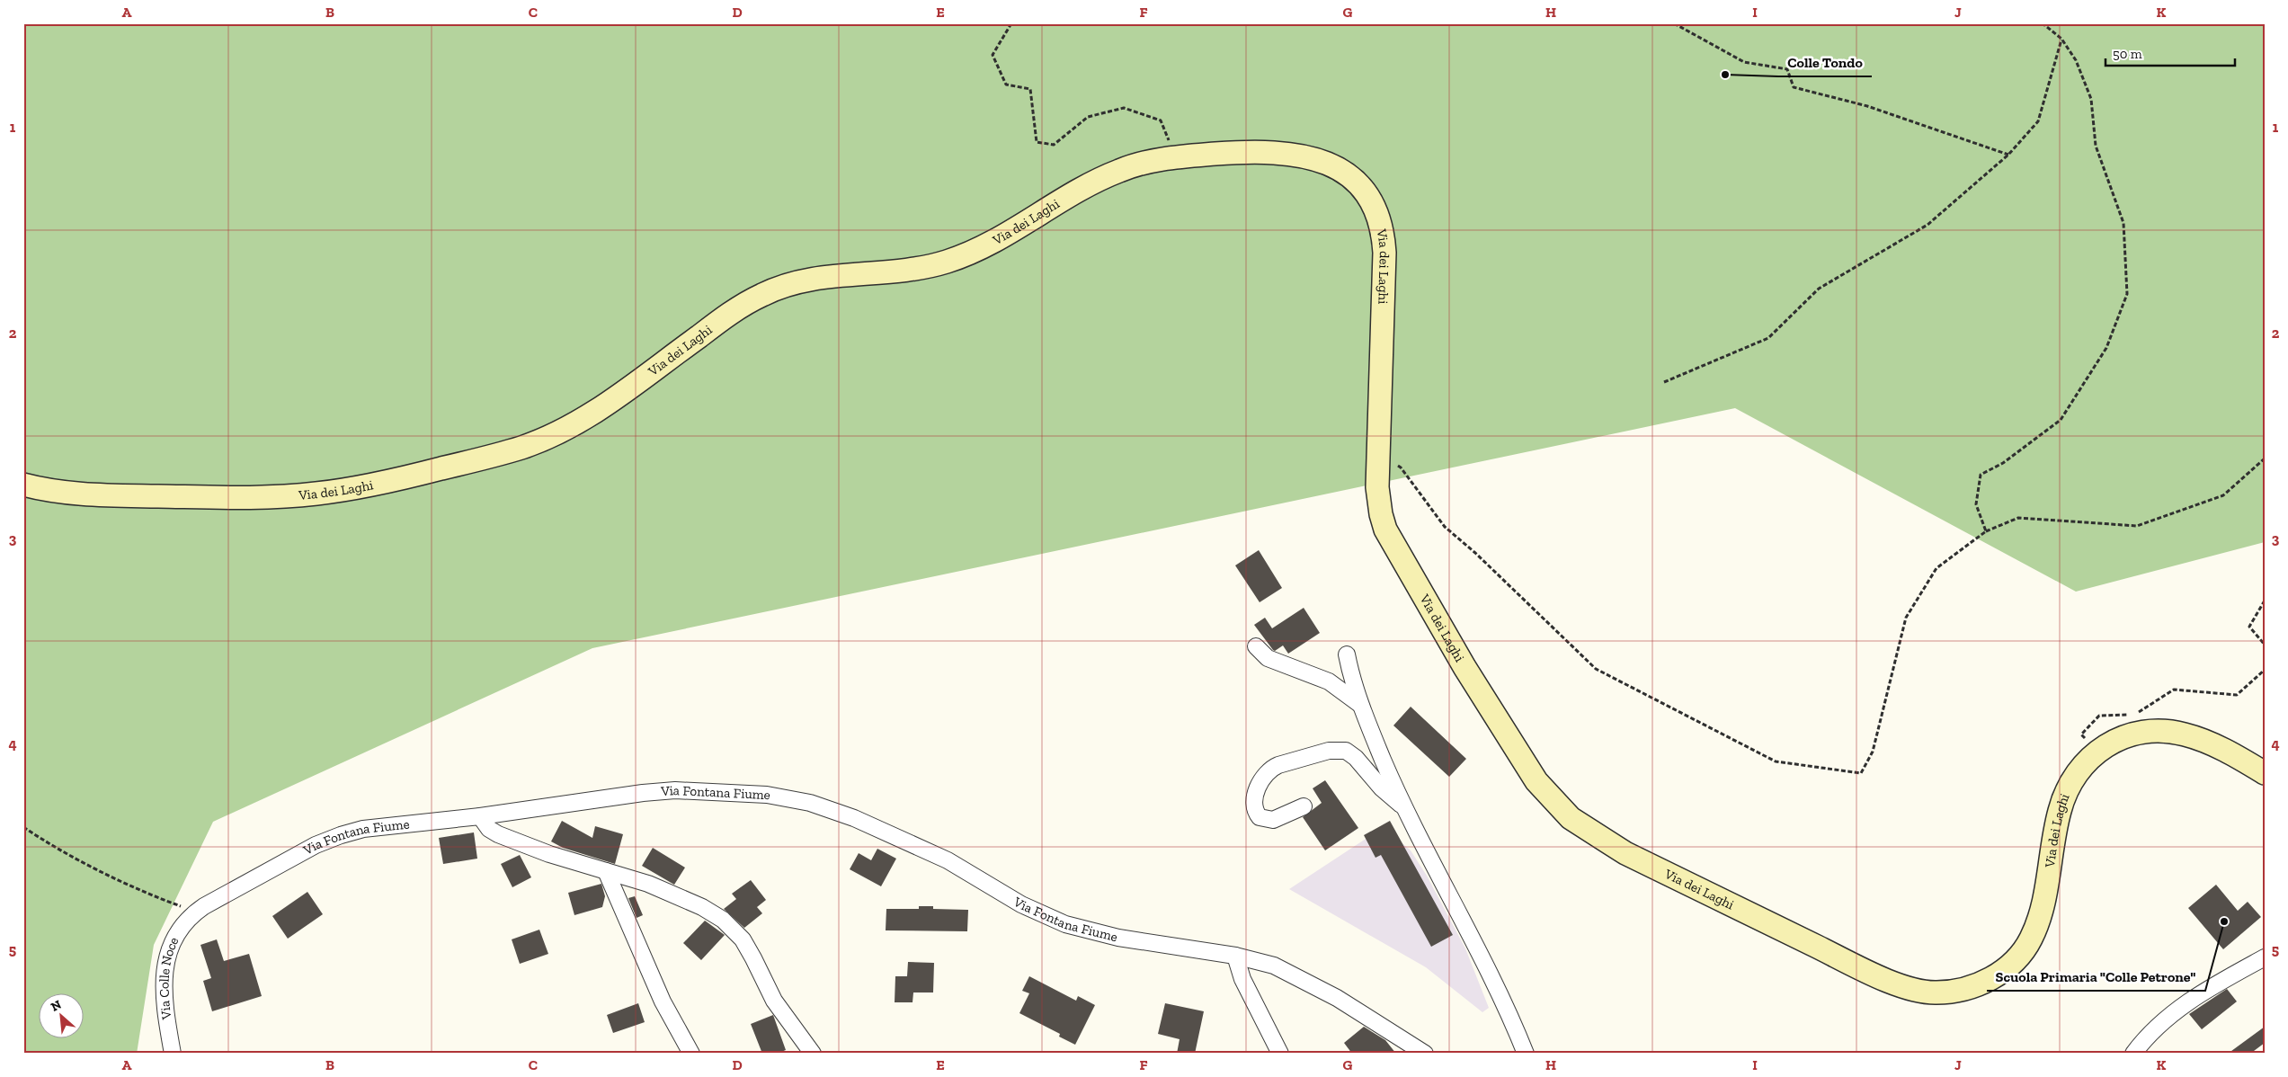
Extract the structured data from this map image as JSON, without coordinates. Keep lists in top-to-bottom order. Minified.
{"streets":{"main road":["Via dei Laghi"],"street":["Via Fontana Fiume","Via Colle Noce"]},"crossings":[["Via Fontana Fiume","Via Colle Noce"]],"places":["Colle Tondo","Scuola Primaria \"Colle Petrone\""],"scale_bar":"50 m","north":"top left","grid":{"columns":["A","B","C","D","E","F","G","H","I","J","K"],"rows":["1","2","3","4","5"]}}
